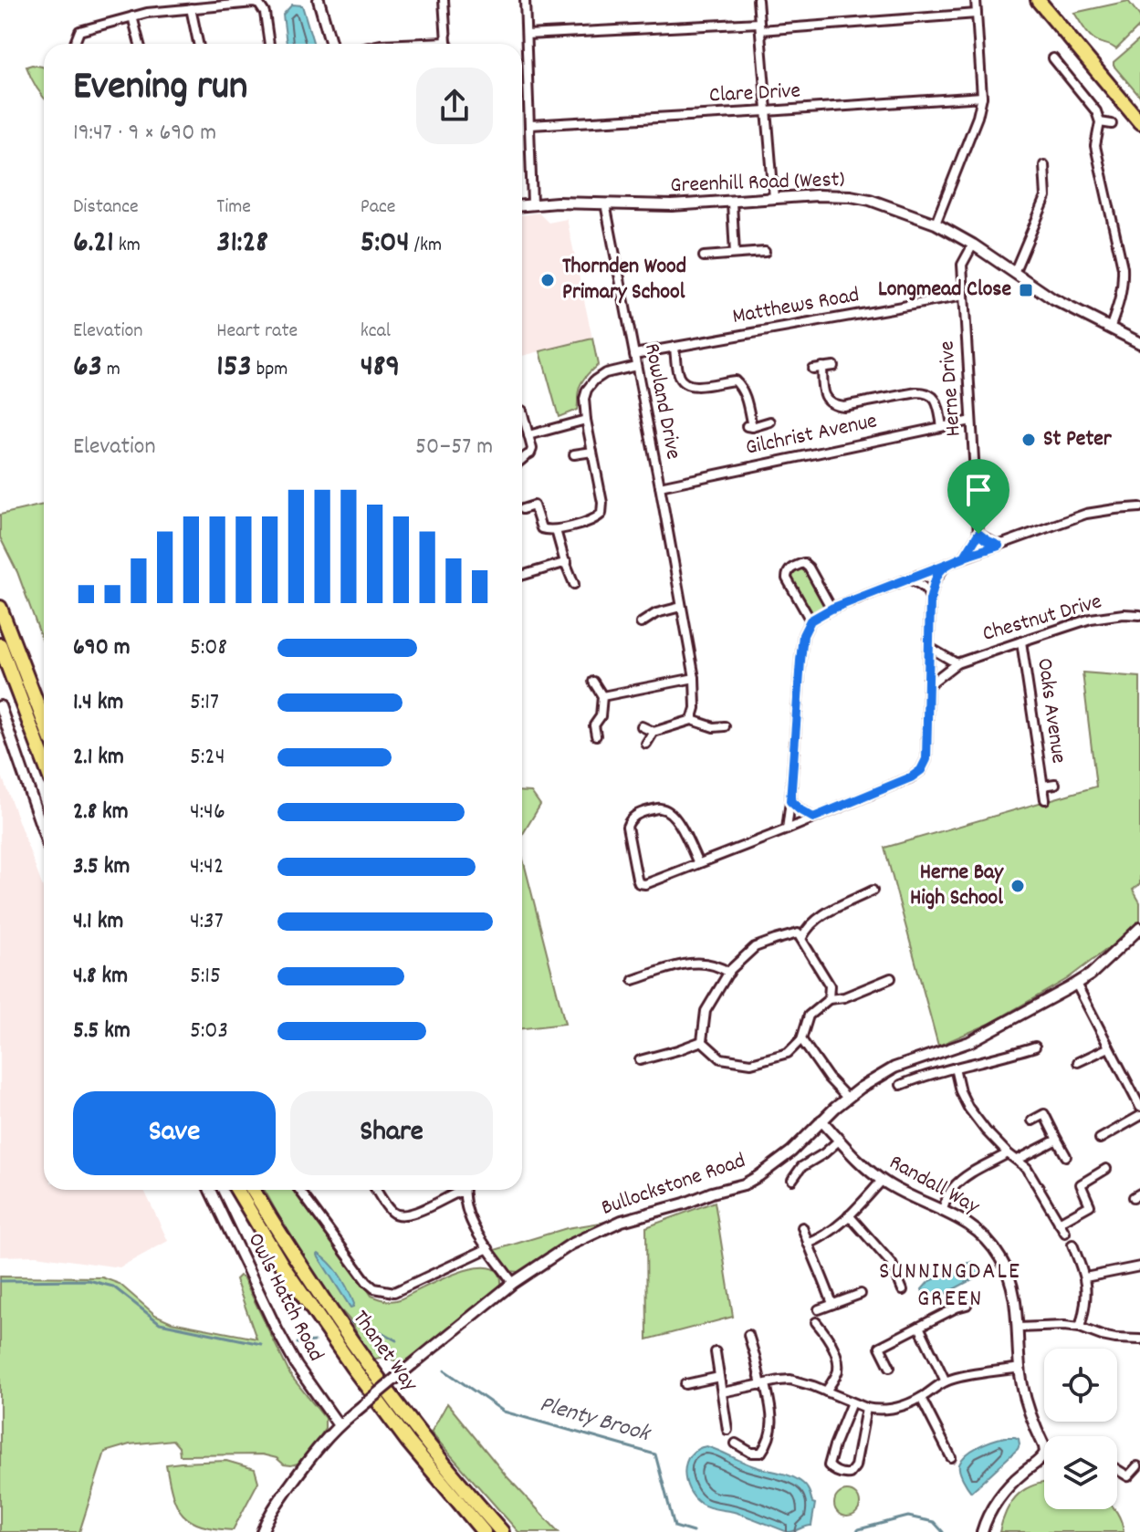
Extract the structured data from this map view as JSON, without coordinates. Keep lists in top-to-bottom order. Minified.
{"streets":{"main road":["Thanet Way"],"street":["Clare Drive","Greenhill Road (West)","Matthews Road","Herne Drive","Rowland Drive","Gilchrist Avenue","Chestnut Drive","Oaks Avenue","Bullockstone Road","Randall Way","Owls Hatch Road"]},"crossings":[["Greenhill Road (West)","Herne Drive"],["Greenhill Road (West)","Rowland Drive"],["Matthews Road","Herne Drive"],["Matthews Road","Rowland Drive"],["Herne Drive","Gilchrist Avenue"],["Rowland Drive","Gilchrist Avenue"],["Chestnut Drive","Oaks Avenue"],["Bullockstone Road","Randall Way"],["Bullockstone Road","Owls Hatch Road"]],"districts":["SUNNINGDALE GREEN"],"water":["Plenty Brook"],"places":{"other":["Thornden Wood Primary School","St Peter","Herne Bay High School"],"transit":["Longmead Close"]},"page":{"heading":["Evening run","19:47 · 9 × 690 m"],"stats":[["Distance","6.21 km"],["Time","31:28"],["Pace","5:04 /km"],["Elevation","63 m"],["Heart rate","153 bpm"],["kcal","489"]],"chart":["Elevation","50–57 m"],"list":[{"name":"690 m","note":"5:08"},{"name":"1.4 km","note":"5:17"},{"name":"2.1 km","note":"5:24"},{"name":"2.8 km","note":"4:46"},{"name":"3.5 km","note":"4:42"},{"name":"4.1 km","note":"4:37"},{"name":"4.8 km","note":"5:15"},{"name":"5.5 km","note":"5:03"}],"buttons":["Save","Share"]}}
